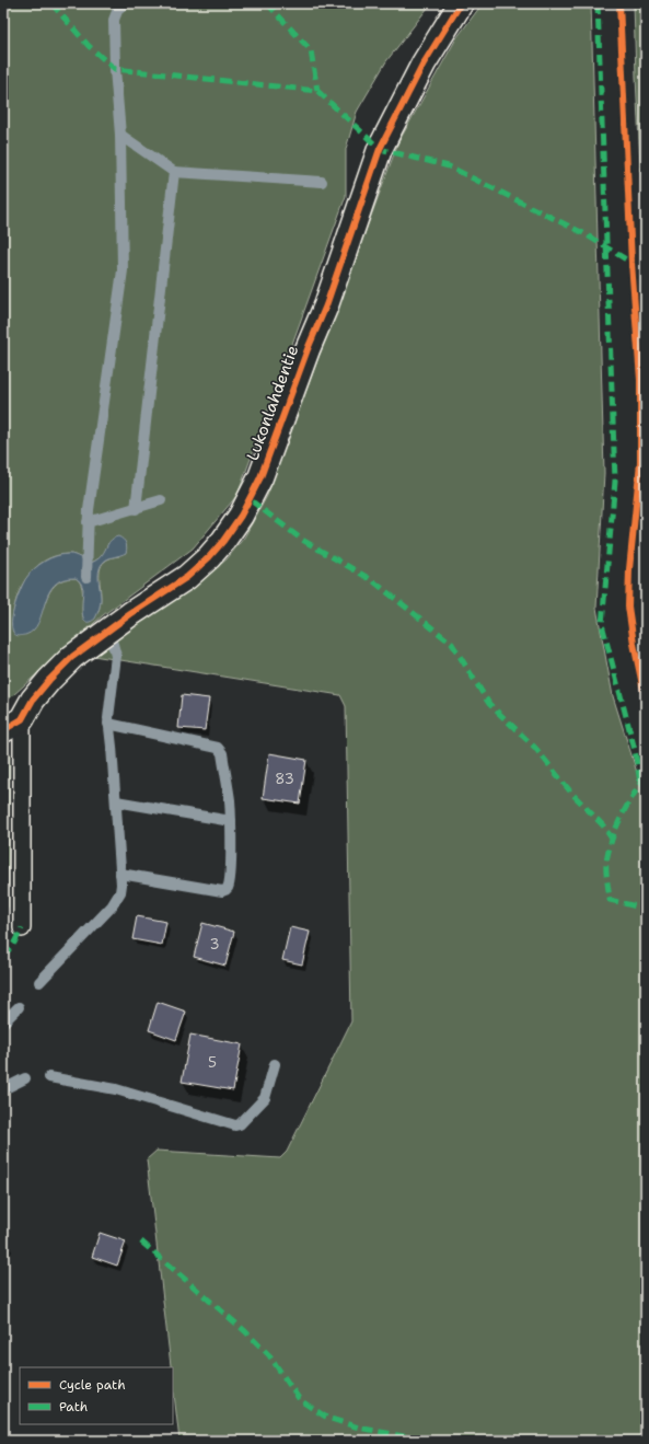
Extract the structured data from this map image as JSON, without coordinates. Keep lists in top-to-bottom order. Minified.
{"streets":{"street":["Lukonlahdentie"]},"house_numbers":["83","3","5"],"legend":["Cycle path","Path"]}
